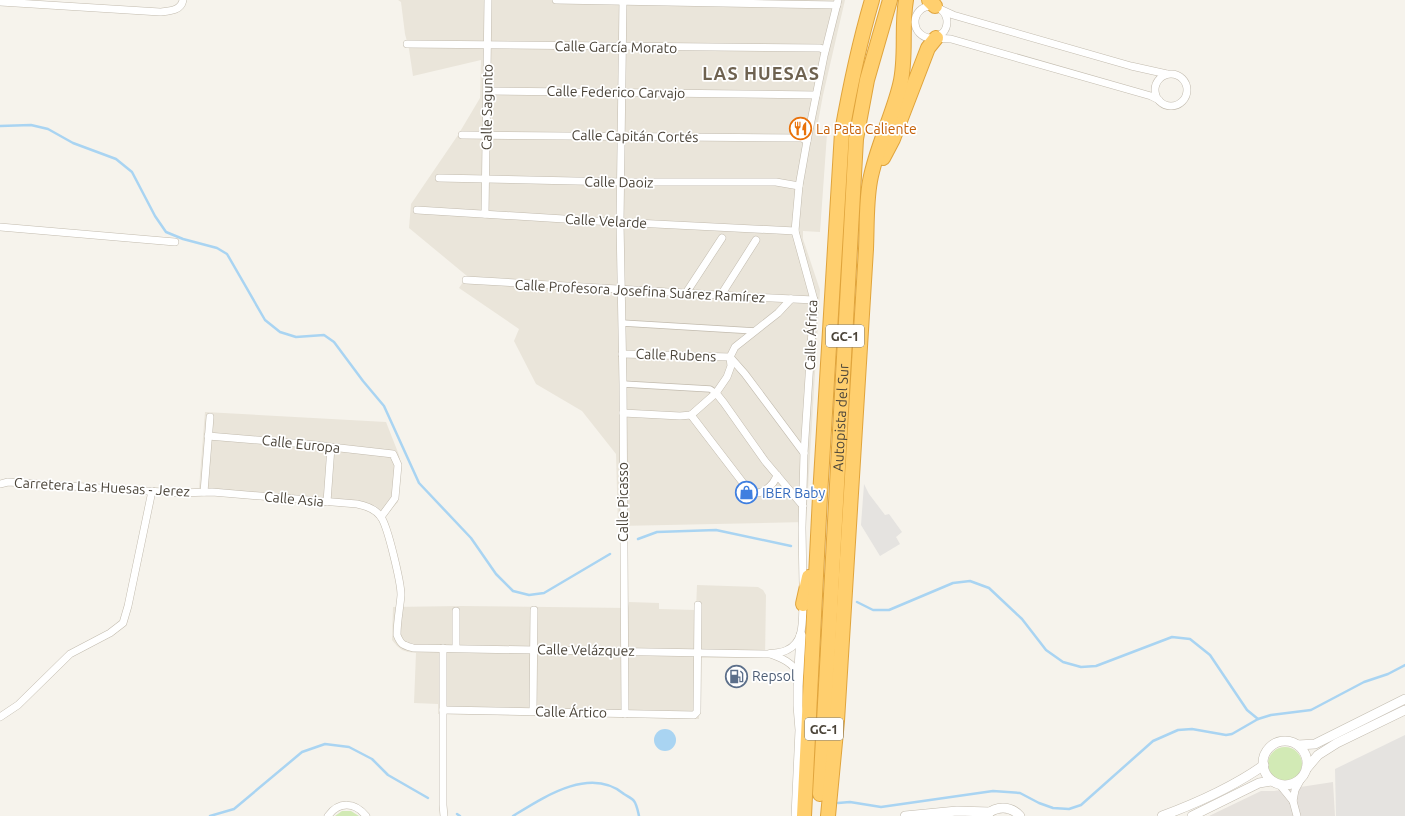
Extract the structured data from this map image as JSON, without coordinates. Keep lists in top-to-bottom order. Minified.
{"streets":{"highway":["GC-1","Autopista del Sur"],"street":["Calle García Morato","Calle Federico Carvajo","Calle Sagunto","Calle Capitán Cortés","Calle Daoiz","Calle Velarde","Calle Profesora Josefina Suárez Ramírez","Calle África","Calle Rubens","Calle Europa","Carretera Las Huesas - Jerez","Calle Asia","Calle Picasso","Calle Velázquez","Calle Ártico"]},"crossings":[["Calle García Morato","Calle Sagunto"],["Calle García Morato","Calle África"],["Calle García Morato","Calle Picasso"],["Calle Federico Carvajo","Calle Sagunto"],["Calle Federico Carvajo","Calle África"],["Calle Federico Carvajo","Calle Picasso"],["Calle Sagunto","Calle Capitán Cortés"],["Calle Sagunto","Calle Daoiz"],["Calle Sagunto","Calle Velarde"],["Calle Capitán Cortés","Calle África"],["Calle Capitán Cortés","Calle Picasso"],["Calle Daoiz","Calle África"],["Calle Daoiz","Calle Picasso"],["Calle Velarde","Calle África"],["Calle Velarde","Calle Picasso"],["Calle Profesora Josefina Suárez Ramírez","Calle África"],["Calle Profesora Josefina Suárez Ramírez","Calle Picasso"],["Calle África","Calle Velázquez"],["Calle Rubens","Calle Picasso"],["Calle Europa","Calle Asia"],["Calle Europa","Calle Velázquez"],["Carretera Las Huesas - Jerez","Calle Asia"],["Calle Asia","Calle Velázquez"],["Calle Picasso","Calle Velázquez"],["Calle Picasso","Calle Ártico"],["Calle Velázquez","Calle Ártico"]],"districts":["LAS HUESAS"],"places":{"restaurant":["La Pata Caliente"],"shop":["IBER Baby"],"fuel station":["Repsol"]}}
